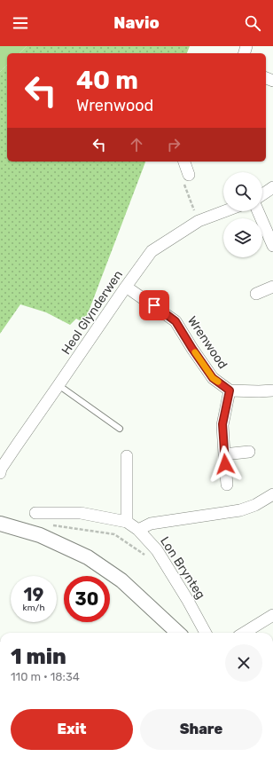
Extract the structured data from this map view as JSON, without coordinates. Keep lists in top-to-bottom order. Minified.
{"streets":{"street":["Heol Glynderwen","Wrenwood","Lon Brynteg"]},"crossings":[["Heol Glynderwen","Wrenwood"]],"page":{"header":"Navio","turn":["40 m","Wrenwood"],"speed":"19 km/h","limit":"30","heading":["1 min","110 m · 18:34"],"buttons":["Exit","Share"]}}
